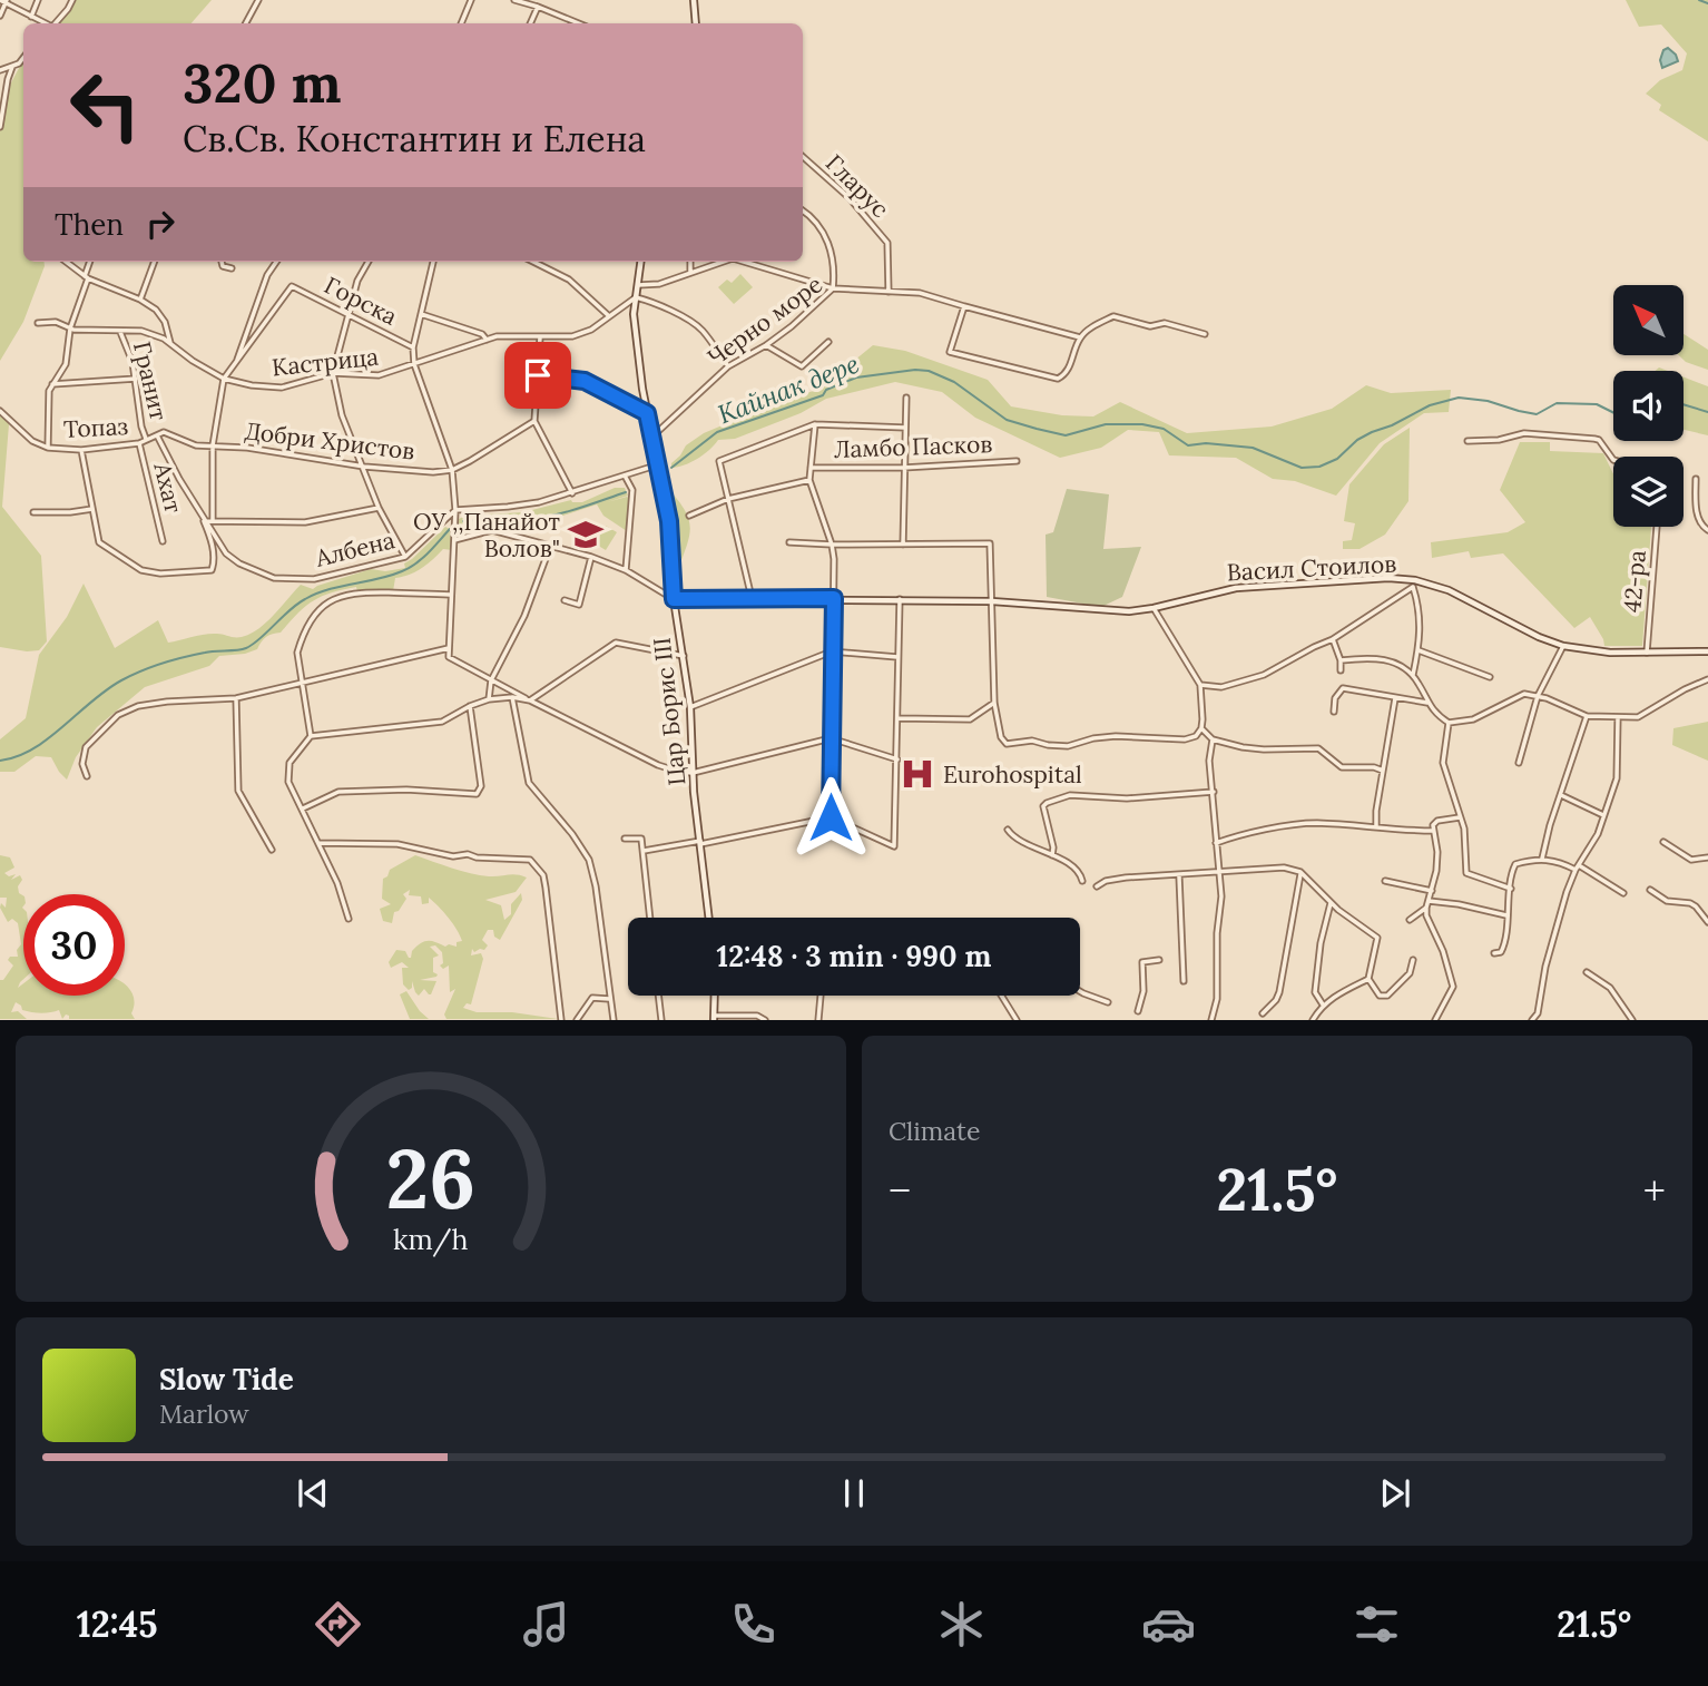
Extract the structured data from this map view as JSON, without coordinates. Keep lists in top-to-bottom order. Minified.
{"streets":{"street":["Гларус","Горска","Черно море","Кастрица","Гранит","Топаз","Добри Христов","Ламбо Пасков","Ахат","Албена","Васил Стоилов","42-ра","Цар Борис III"]},"crossings":[["Гларус","Черно море"],["Черно море","Цар Борис III"],["Кастрица","Гранит"],["Кастрица","Цар Борис III"],["Гранит","Топаз"],["Топаз","Добри Христов"],["Топаз","Ахат"],["Топаз","Албена"],["Добри Христов","Албена"],["Васил Стоилов","42-ра"],["Васил Стоилов","Цар Борис III"]],"water":["Кайнак дере"],"places":{"school or university":["ОУ ,,Панайот Волов\""],"hospital":["Eurohospital"]},"north":"top left","page":{"turn":["320 m","Св.Св. Константин и Елена"],"then":"Then","limit":"30","trip":"12:48 · 3 min · 990 m","tile":"Climate","heat":["−","21.5°","+"],"song":["Slow Tide","Marlow"],"tabs":["12:45","21.5°"],"gauge":["26","km/h"]}}
